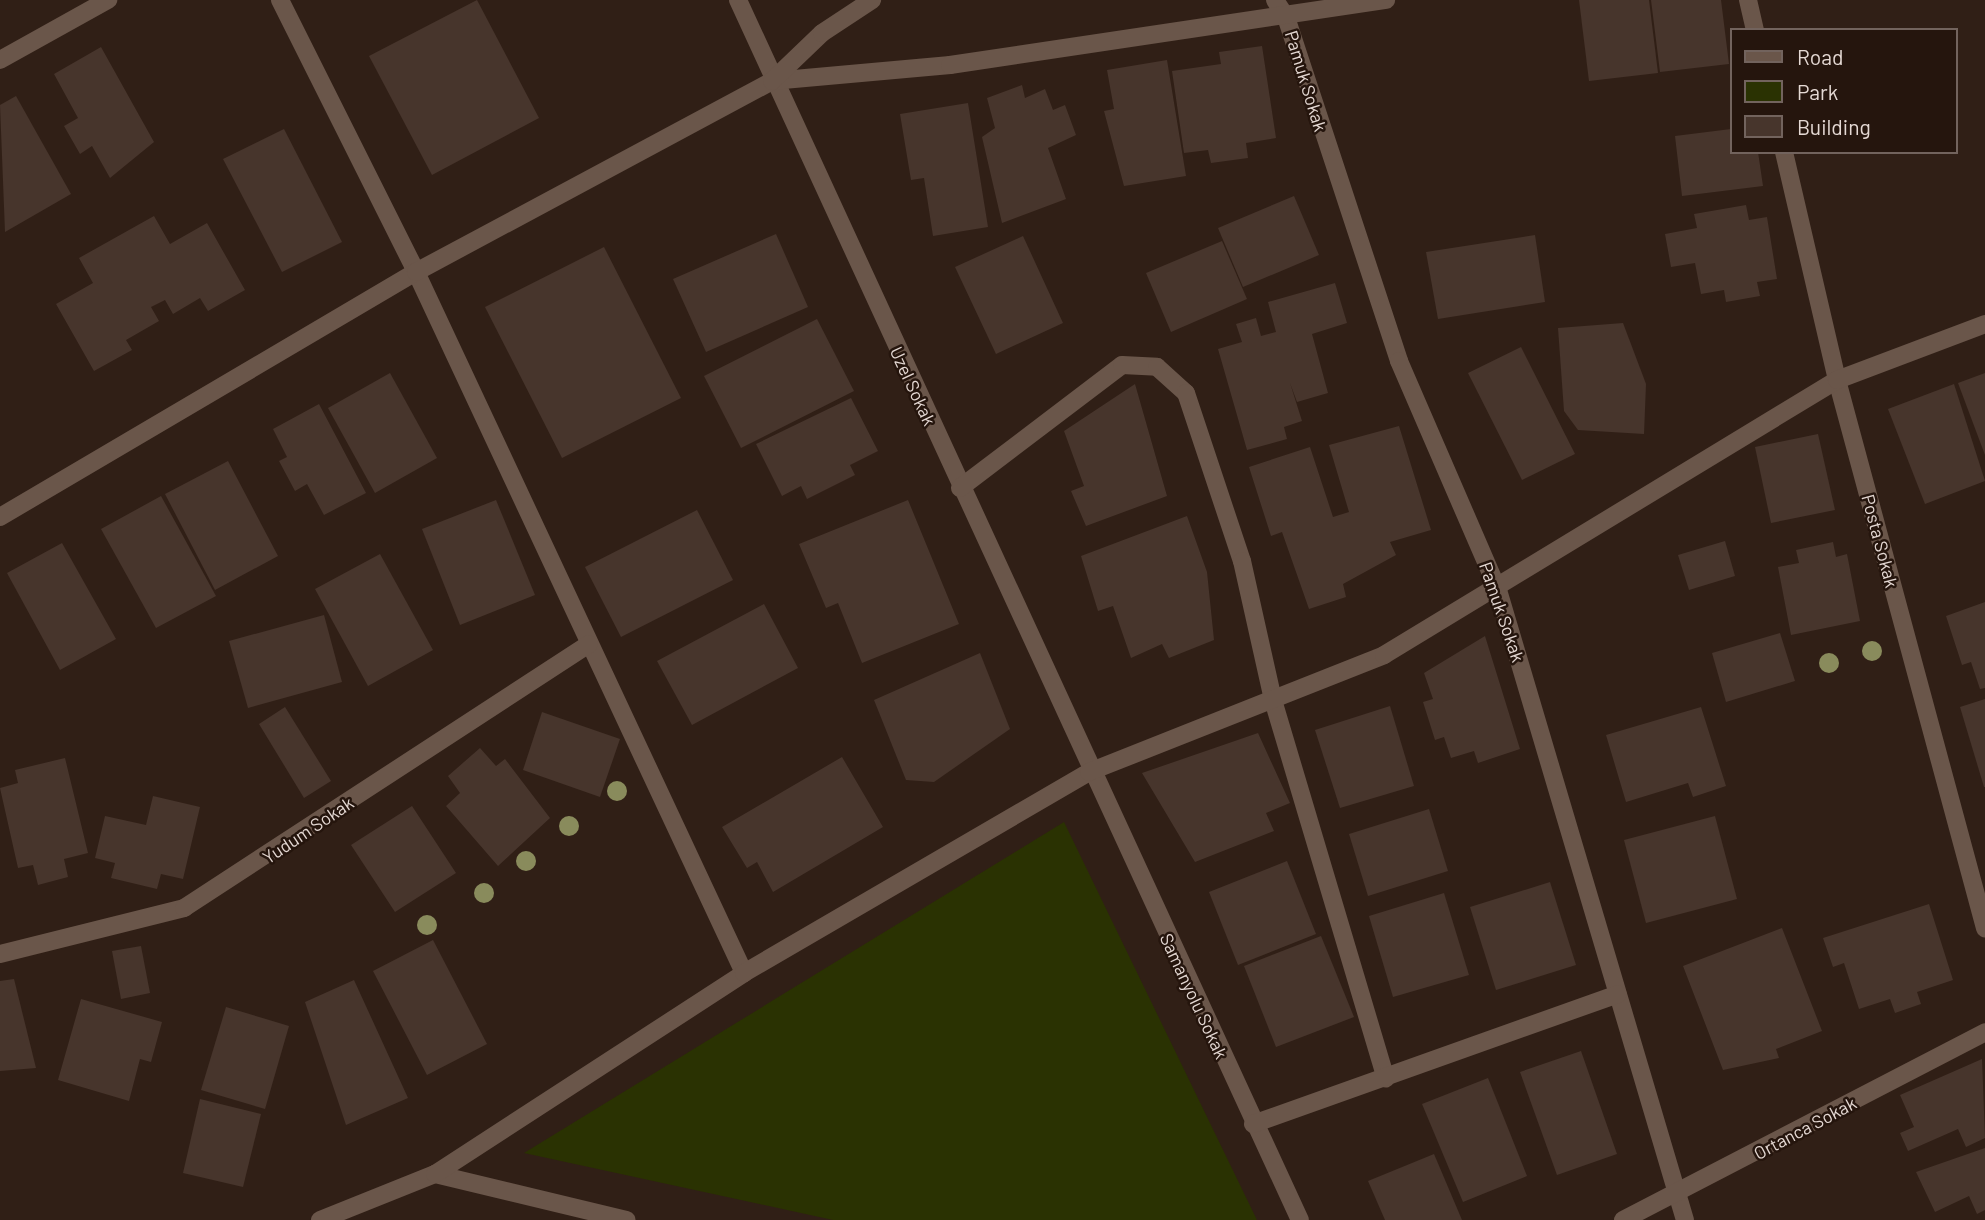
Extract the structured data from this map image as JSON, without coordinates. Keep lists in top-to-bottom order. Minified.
{"streets":{"street":["Pamuk Sokak","Uzel Sokak","Posta Sokak","Yudum Sokak","Samanyolu Sokak","Ortanca Sokak"]},"crossings":[["Pamuk Sokak","Ortanca Sokak"],["Uzel Sokak","Samanyolu Sokak"]],"legend":["Road","Park","Building"]}
